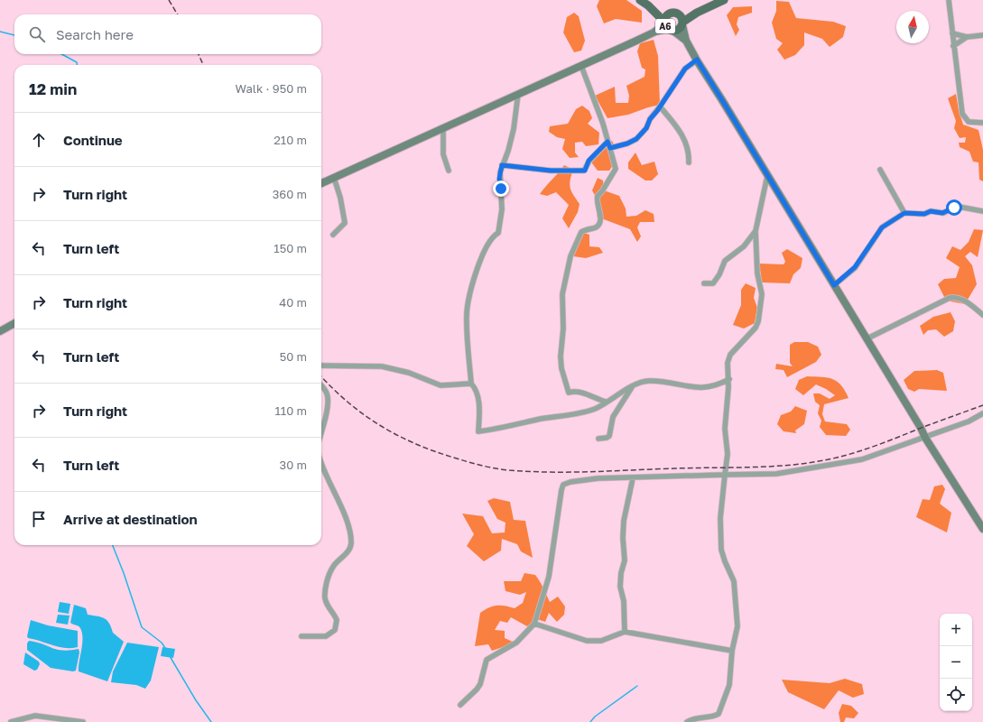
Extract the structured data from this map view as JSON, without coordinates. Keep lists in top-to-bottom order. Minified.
{"streets":{"main road":["A6"]},"north":"top","page":{"search":"Search here","heading":["12 min","Walk · 950 m"],"list":[["Continue","210 m"],["Turn right","360 m"],["Turn left","150 m"],["Turn right","40 m"],["Turn left","50 m"],["Turn right","110 m"],["Turn left","30 m"],"Arrive at destination"],"map_buttons":["+","−"]}}
